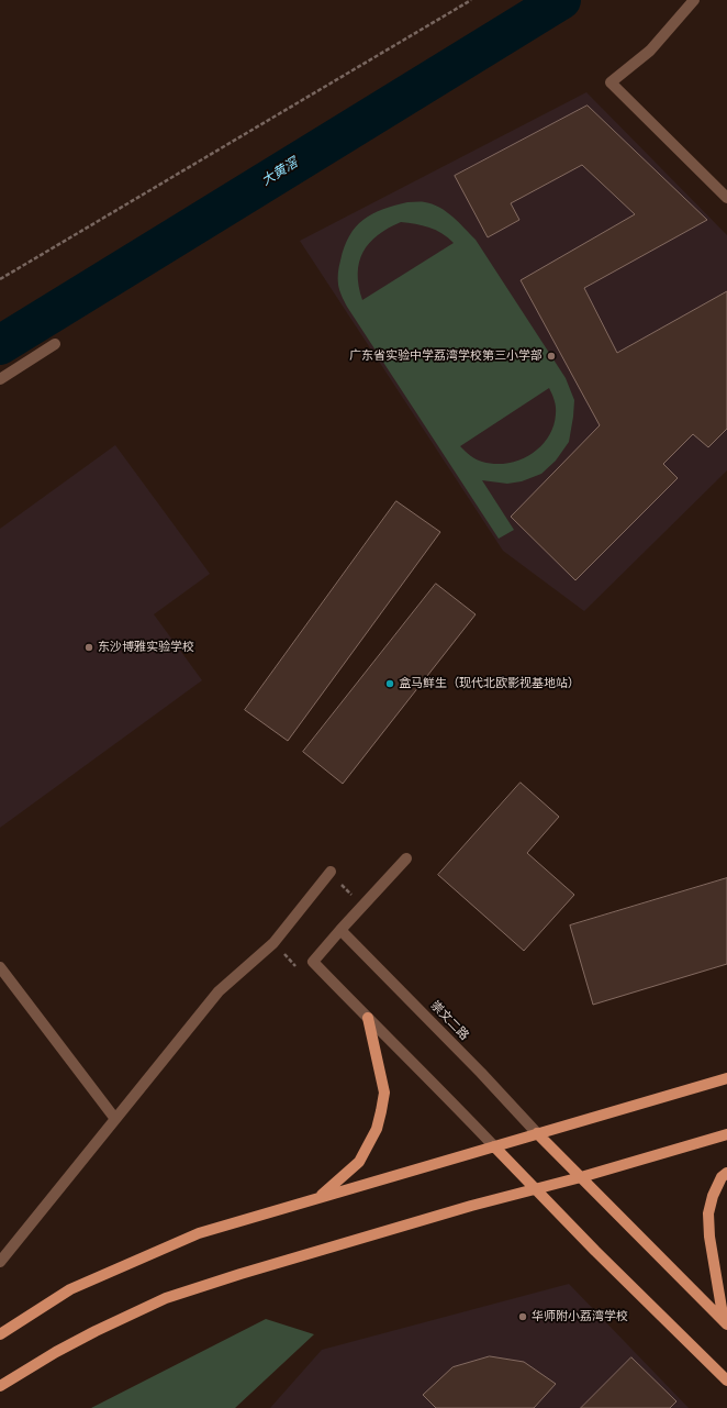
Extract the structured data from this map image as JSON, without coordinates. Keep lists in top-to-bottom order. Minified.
{"streets":{"street":["崇文二路"]},"water":["大黄滘"],"places":["广东省实验中学荔湾学校第三小学部","东沙博雅实验学校","盒马鲜生（现代北欧影视基地站）","华师附小荔湾学校"]}
